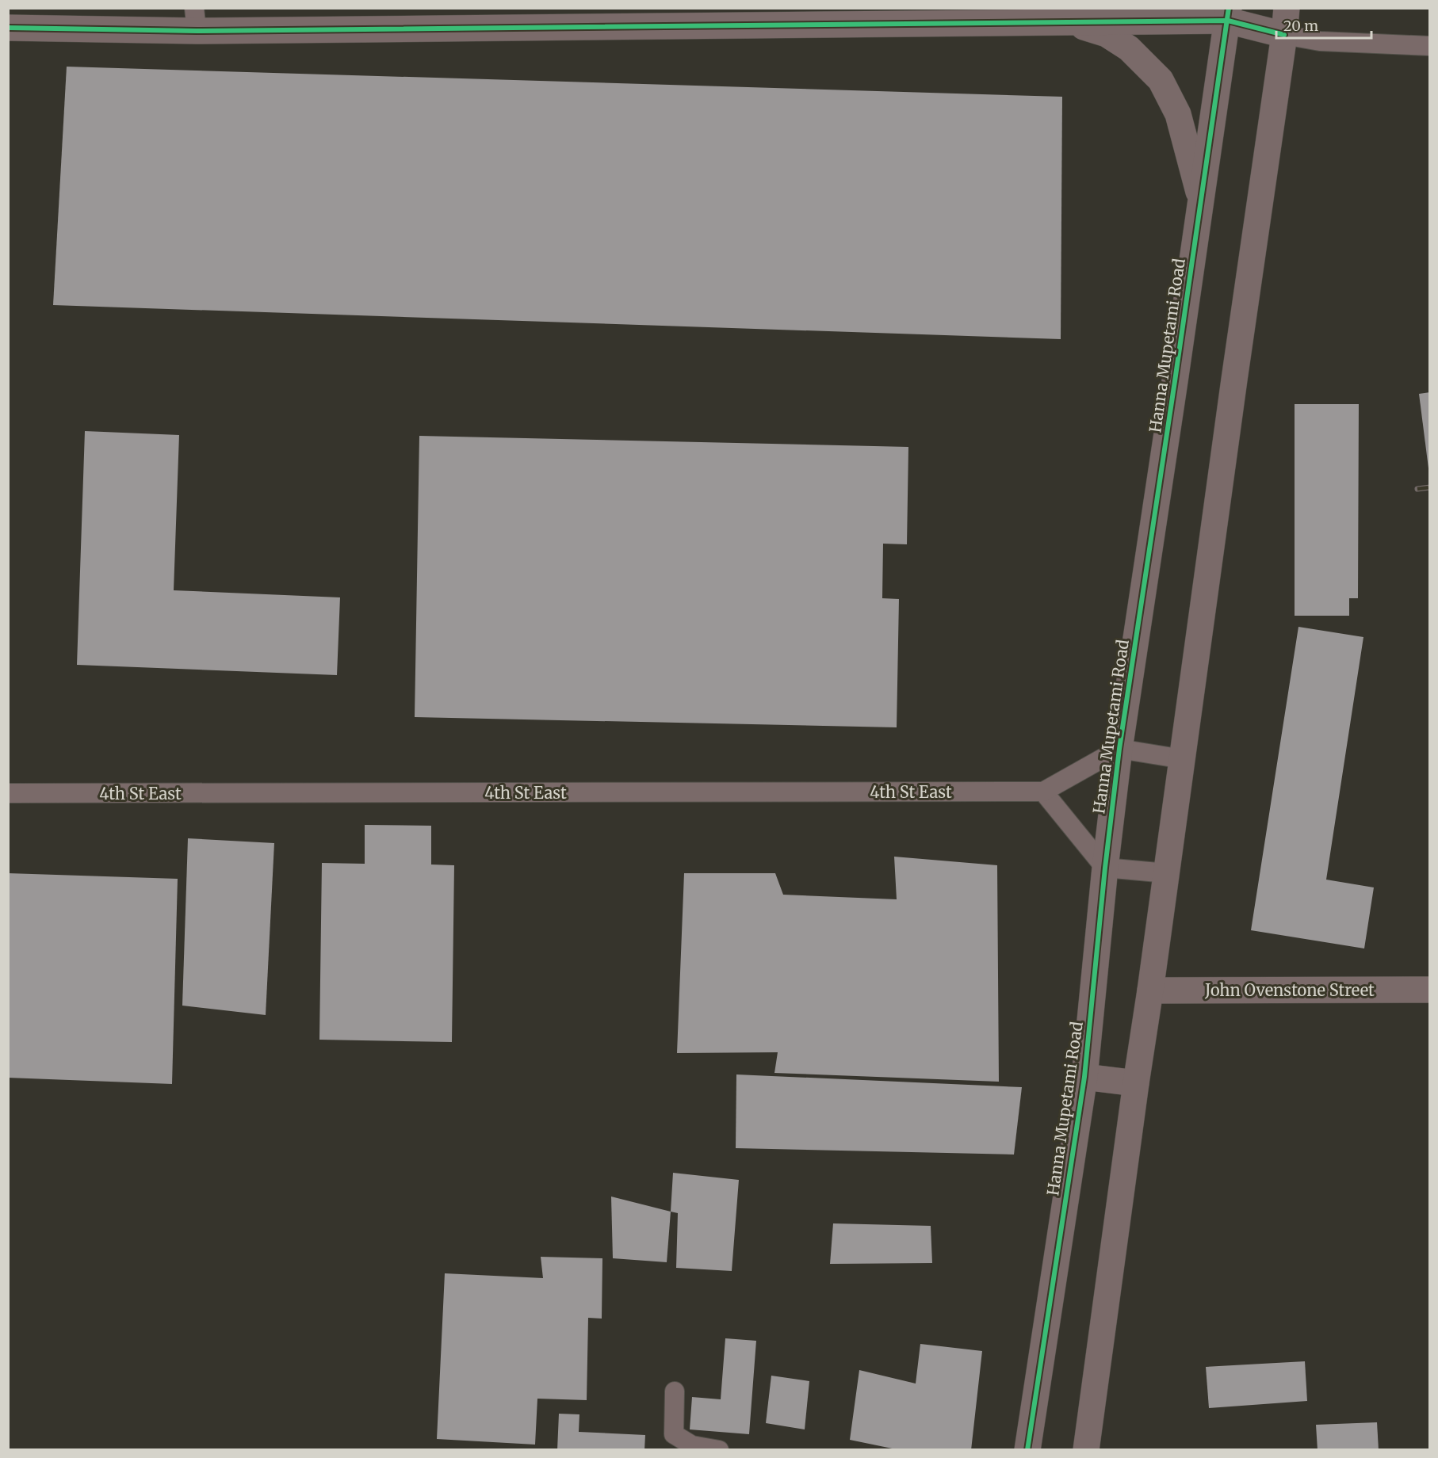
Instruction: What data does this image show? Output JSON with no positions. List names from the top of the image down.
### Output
{
  "streets": {
    "street": ["Hanna Mupetami Road", "John Ovenstone Street"],
    "lane": ["4th St East"]
  },
  "crossings": [
    ["Hanna Mupetami Road", "4th St East"]
  ],
  "scale_bar": "20 m"
}
